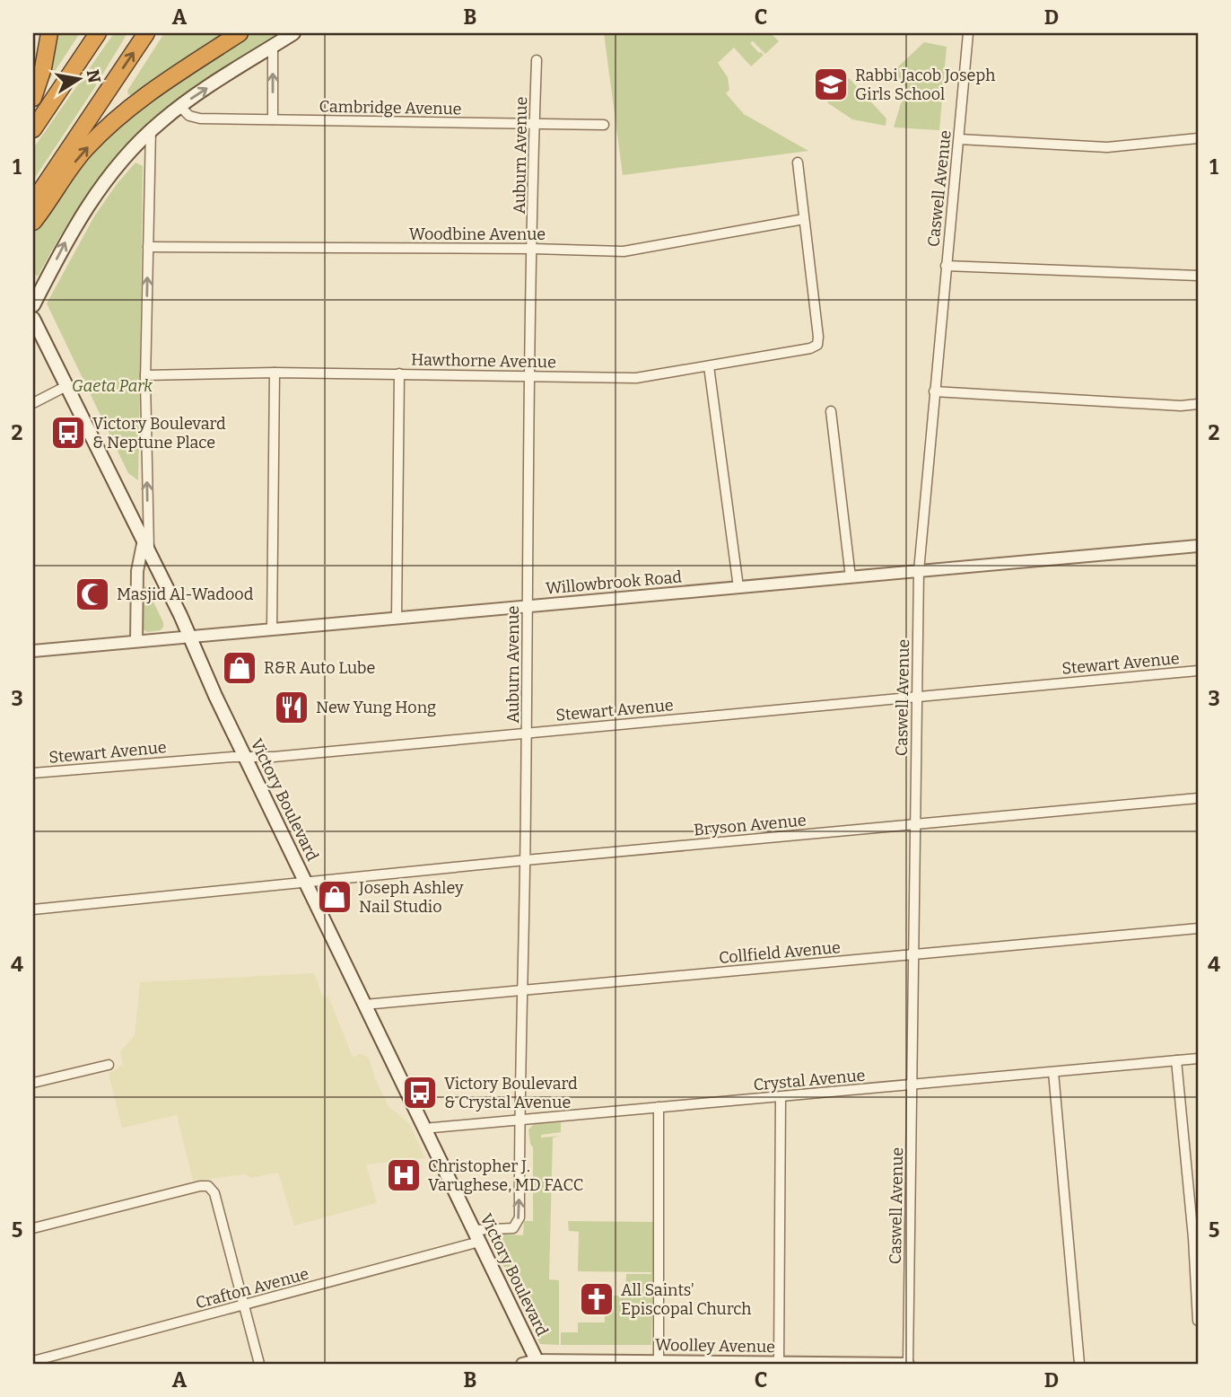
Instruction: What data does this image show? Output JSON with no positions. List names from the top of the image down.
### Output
{
  "streets": {
    "main road": ["Victory Boulevard"],
    "street": [
      "Cambridge Avenue",
      "Auburn Avenue",
      "Caswell Avenue",
      "Woodbine Avenue",
      "Hawthorne Avenue",
      "Willowbrook Road",
      "Stewart Avenue",
      "Bryson Avenue",
      "Collfield Avenue",
      "Crystal Avenue",
      "Crafton Avenue",
      "Woolley Avenue"
    ]
  },
  "crossings": [
    ["Cambridge Avenue", "Auburn Avenue"],
    ["Auburn Avenue", "Woodbine Avenue"],
    ["Auburn Avenue", "Hawthorne Avenue"],
    ["Auburn Avenue", "Willowbrook Road"],
    ["Auburn Avenue", "Stewart Avenue"],
    ["Auburn Avenue", "Victory Boulevard"],
    ["Auburn Avenue", "Bryson Avenue"],
    ["Auburn Avenue", "Collfield Avenue"],
    ["Auburn Avenue", "Crystal Avenue"],
    ["Caswell Avenue", "Willowbrook Road"],
    ["Caswell Avenue", "Stewart Avenue"],
    ["Caswell Avenue", "Bryson Avenue"],
    ["Caswell Avenue", "Collfield Avenue"],
    ["Caswell Avenue", "Crystal Avenue"],
    ["Caswell Avenue", "Woolley Avenue"],
    ["Woodbine Avenue", "Hawthorne Avenue"],
    ["Willowbrook Road", "Victory Boulevard"],
    ["Stewart Avenue", "Victory Boulevard"],
    ["Victory Boulevard", "Bryson Avenue"],
    ["Victory Boulevard", "Collfield Avenue"],
    ["Victory Boulevard", "Crystal Avenue"],
    ["Victory Boulevard", "Crafton Avenue"],
    ["Victory Boulevard", "Woolley Avenue"]
  ],
  "parks": ["Gaeta Park"],
  "places": {
    "school or university": ["Rabbi Jacob Joseph Girls School"],
    "bus stop": ["Victory Boulevard & Neptune Place", "Victory Boulevard & Crystal Avenue"],
    "mosque": ["Masjid Al-Wadood"],
    "shop": ["R&R Auto Lube", "Joseph Ashley Nail Studio"],
    "restaurant": ["New Yung Hong"],
    "hospital": ["Christopher J. Varughese, MD FACC"],
    "church": ["All Saints' Episcopal Church"]
  },
  "north": "right",
  "grid": {
    "columns": [
      "A",
      "B",
      "C",
      "D"
    ],
    "rows": [
      "1",
      "2",
      "3",
      "4",
      "5"
    ]
  }
}
